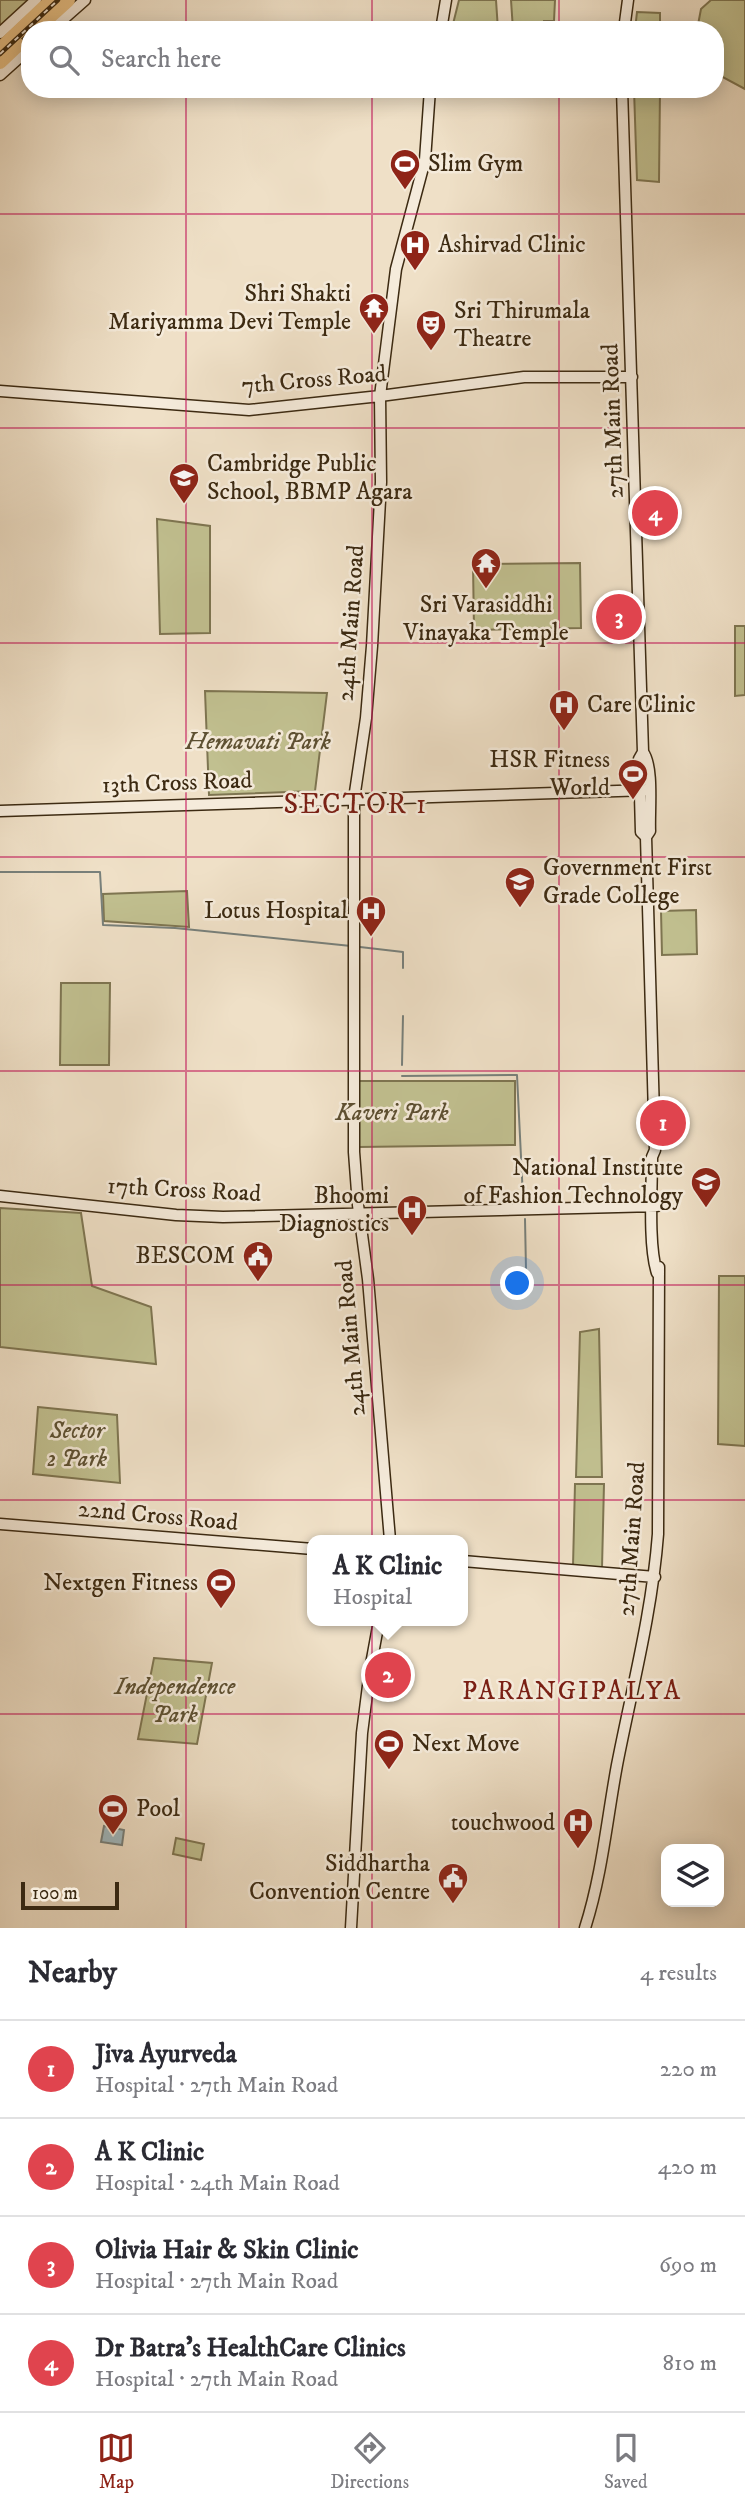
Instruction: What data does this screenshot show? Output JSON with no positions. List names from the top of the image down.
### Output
{
  "streets": {
    "street": [
      "7th Cross Road",
      "27th Main Road",
      "24th Main Road",
      "13th Cross Road",
      "17th Cross Road",
      "22nd Cross Road"
    ]
  },
  "crossings": [
    ["7th Cross Road", "27th Main Road"],
    ["7th Cross Road", "24th Main Road"],
    ["27th Main Road", "13th Cross Road"],
    ["27th Main Road", "17th Cross Road"],
    ["24th Main Road", "13th Cross Road"],
    ["24th Main Road", "17th Cross Road"]
  ],
  "districts": ["SECTOR 1", "PARANGIPALYA"],
  "parks": [
    "Hemavati Park",
    "Kaveri Park",
    "Sector 2 Park",
    "Independence Park"
  ],
  "places": {
    "sports": [
      "Slim Gym",
      "HSR Fitness World",
      "Nextgen Fitness",
      "Next Move",
      "Pool"
    ],
    "hospital": [
      "Ashirvad Clinic",
      "Care Clinic",
      "Lotus Hospital",
      "Bhoomi Diagnostics",
      "touchwood"
    ],
    "temple": ["Shri Shakti Mariyamma Devi Temple", "Sri Varasiddhi Vinayaka Temple"],
    "theatre": ["Sri Thirumala Theatre"],
    "school or university": ["Cambridge Public School, BBMP Agara", "Government First Grade College", "National Institute of Fashion Technology"],
    "public building": ["BESCOM", "Siddhartha Convention Centre"]
  },
  "scale_bar": "100 m",
  "page": {
    "search": "Search here",
    "pins": [
      "4",
      "3",
      "1",
      "2"
    ],
    "popup": ["A K Clinic", "Hospital"],
    "scale": "100 m",
    "heading": ["Nearby", "4 results"],
    "list": [
      {
        "mark": "1",
        "name": "Jiva Ayurveda",
        "note": "Hospital · 27th Main Road",
        "value": "220 m"
      },
      {
        "mark": "2",
        "name": "A K Clinic",
        "note": "Hospital · 24th Main Road",
        "value": "420 m"
      },
      {
        "mark": "3",
        "name": "Olivia Hair & Skin Clinic",
        "note": "Hospital · 27th Main Road",
        "value": "690 m"
      },
      {
        "mark": "4",
        "name": "Dr Batra's HealthCare Clinics",
        "note": "Hospital · 27th Main Road",
        "value": "810 m"
      }
    ],
    "nav": ["Map", "Directions", "Saved"]
  }
}
